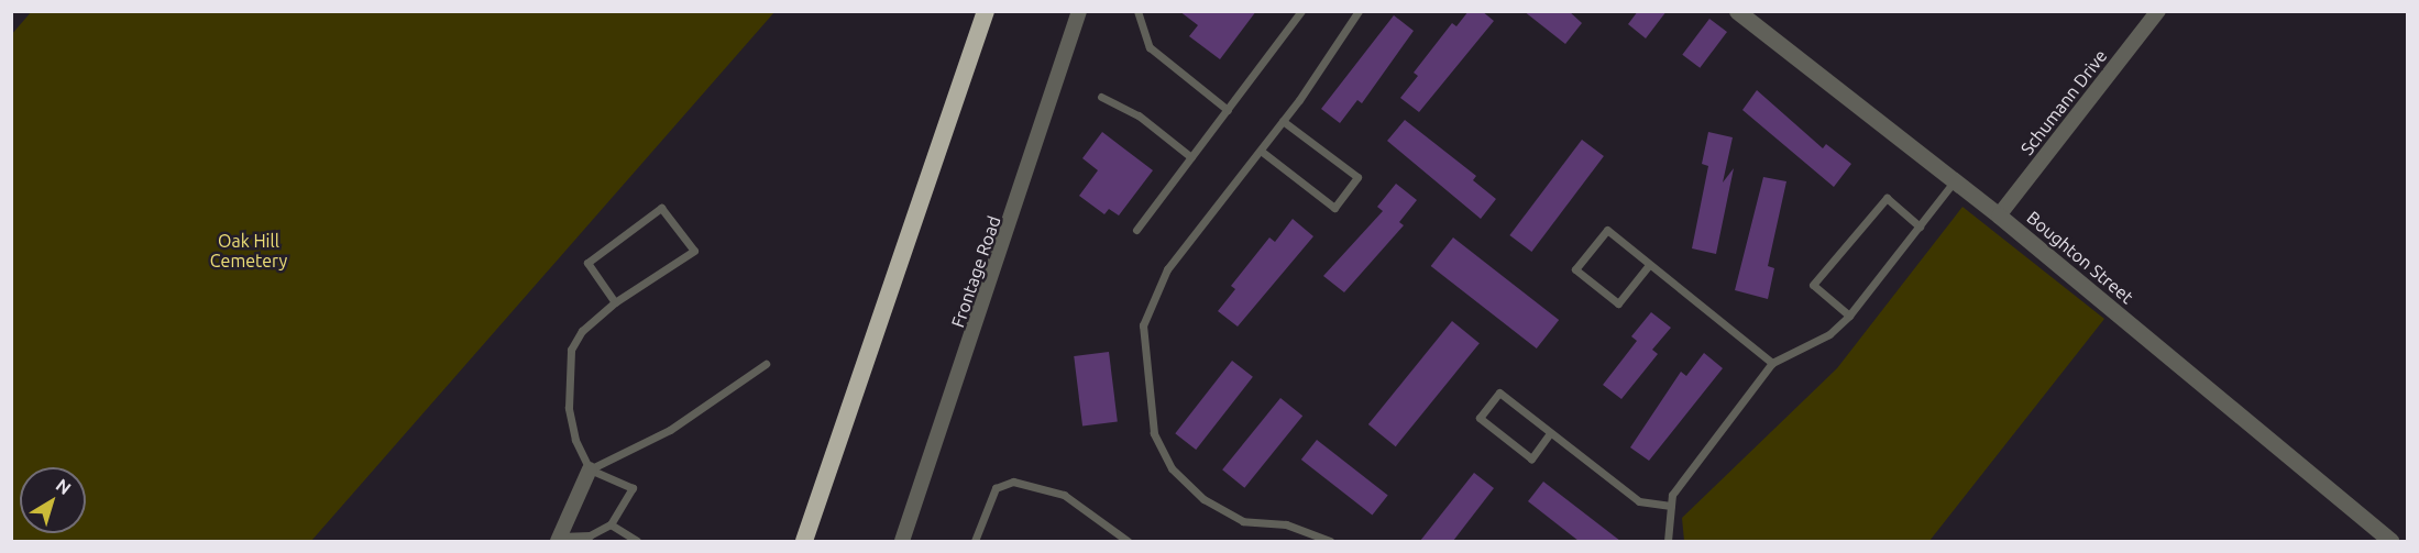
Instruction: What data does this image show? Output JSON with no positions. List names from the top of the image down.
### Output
{
  "streets": {
    "street": ["Schumann Drive", "Boughton Street", "Frontage Road"]
  },
  "crossings": [
    ["Schumann Drive", "Boughton Street"]
  ],
  "parks": ["Oak Hill Cemetery"],
  "north": "top right"
}
